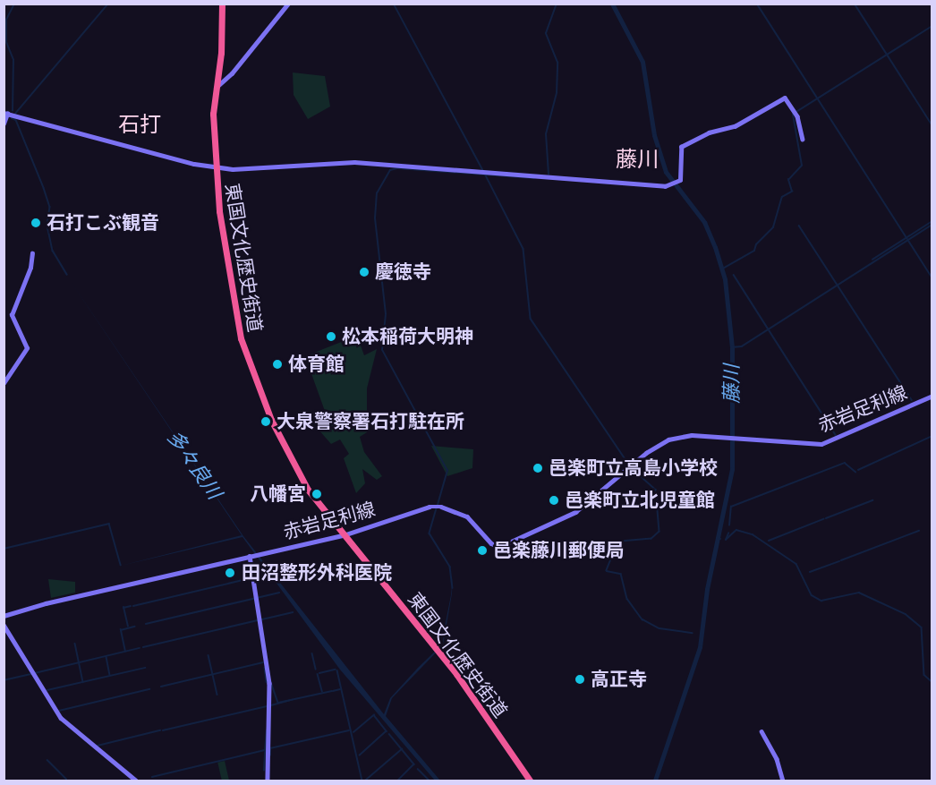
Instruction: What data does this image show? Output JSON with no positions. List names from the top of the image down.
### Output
{
  "streets": {
    "highway": ["東国文化歴史街道"],
    "street": ["赤岩足利線"]
  },
  "crossings": [
    ["東国文化歴史街道", "赤岩足利線"]
  ],
  "districts": ["石打", "藤川"],
  "water": ["藤川", "多々良川"],
  "places": [
    "石打こぶ観音",
    "慶徳寺",
    "松本稲荷大明神",
    "体育館",
    "大泉警察署石打駐在所",
    "邑楽町立高島小学校",
    "八幡宮",
    "邑楽町立北児童館",
    "邑楽藤川郵便局",
    "田沼整形外科医院",
    "高正寺"
  ]
}
